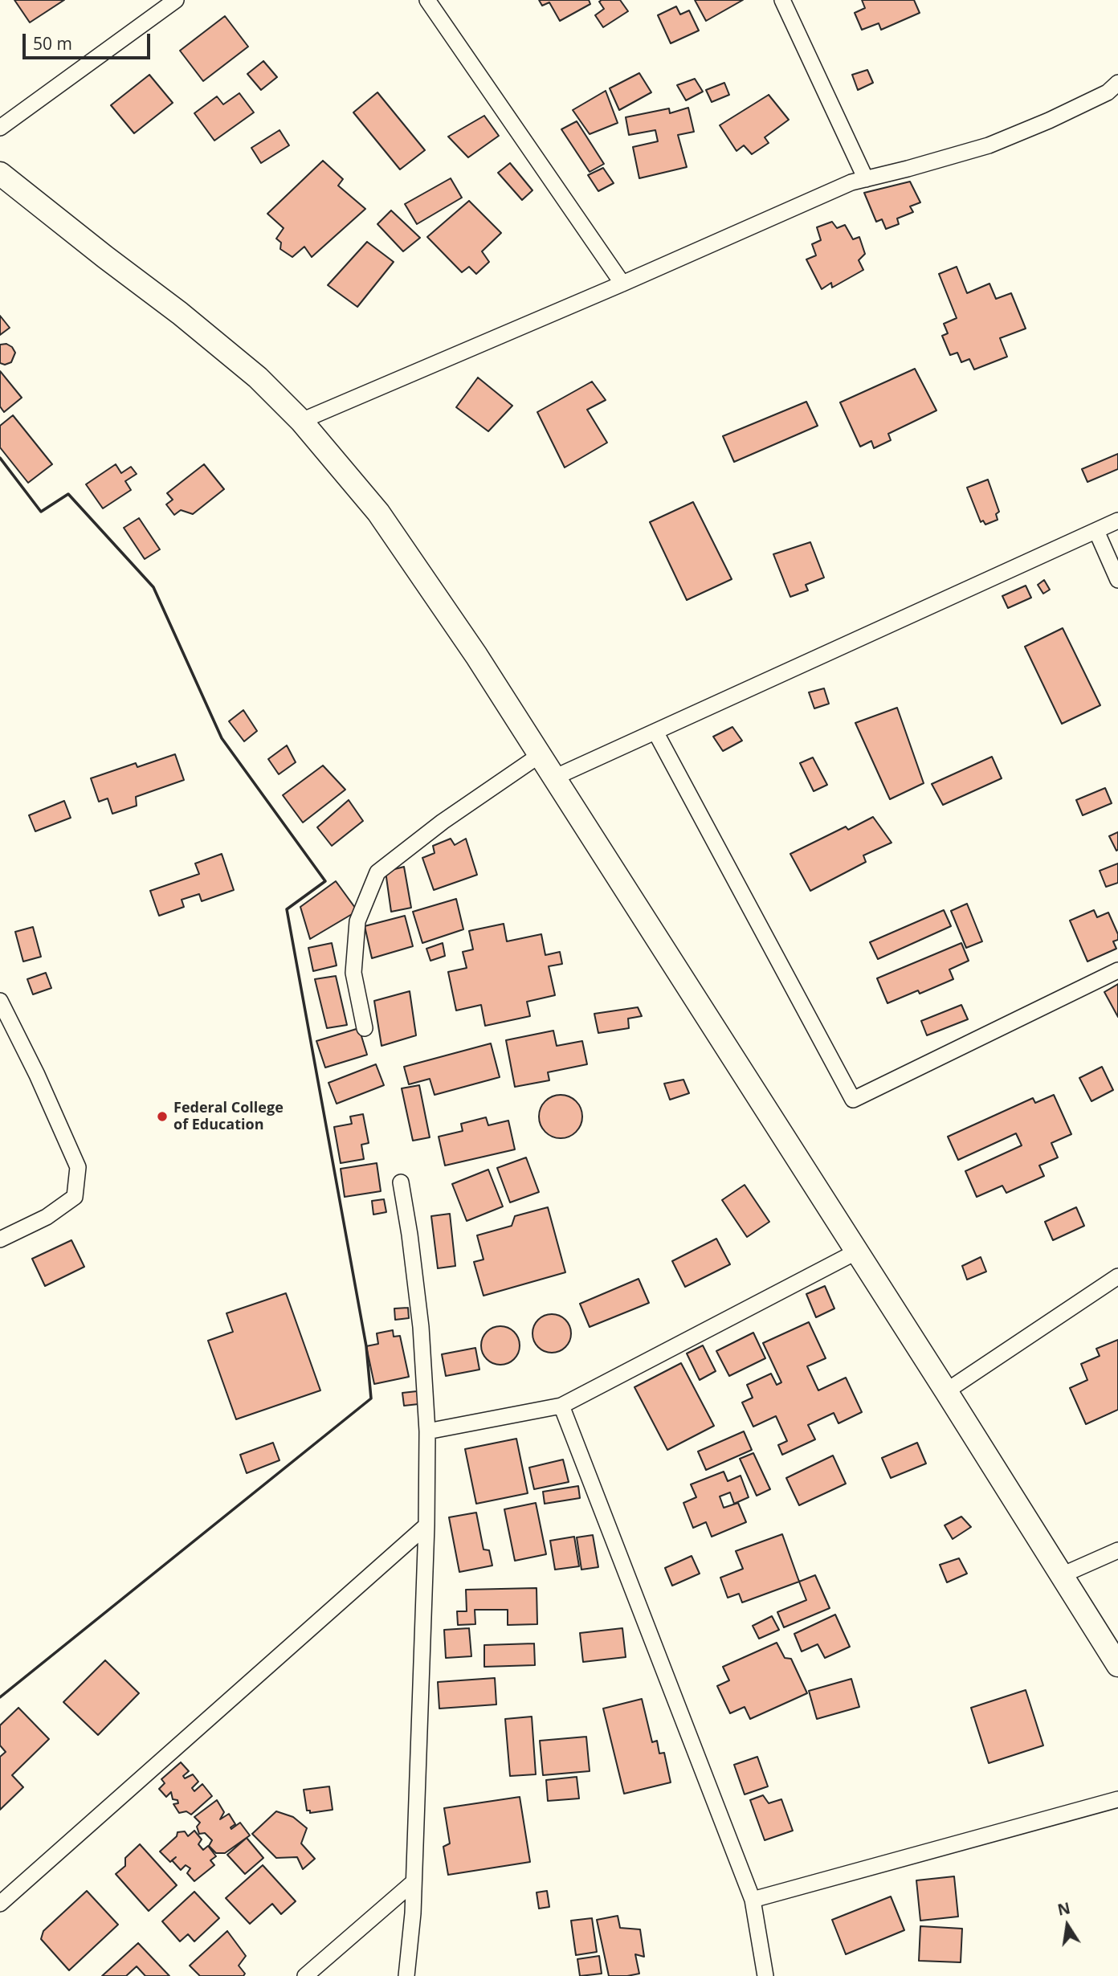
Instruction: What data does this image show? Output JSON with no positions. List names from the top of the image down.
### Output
{
  "places": ["Federal College of Education"],
  "scale_bar": "50 m",
  "north": "top"
}
